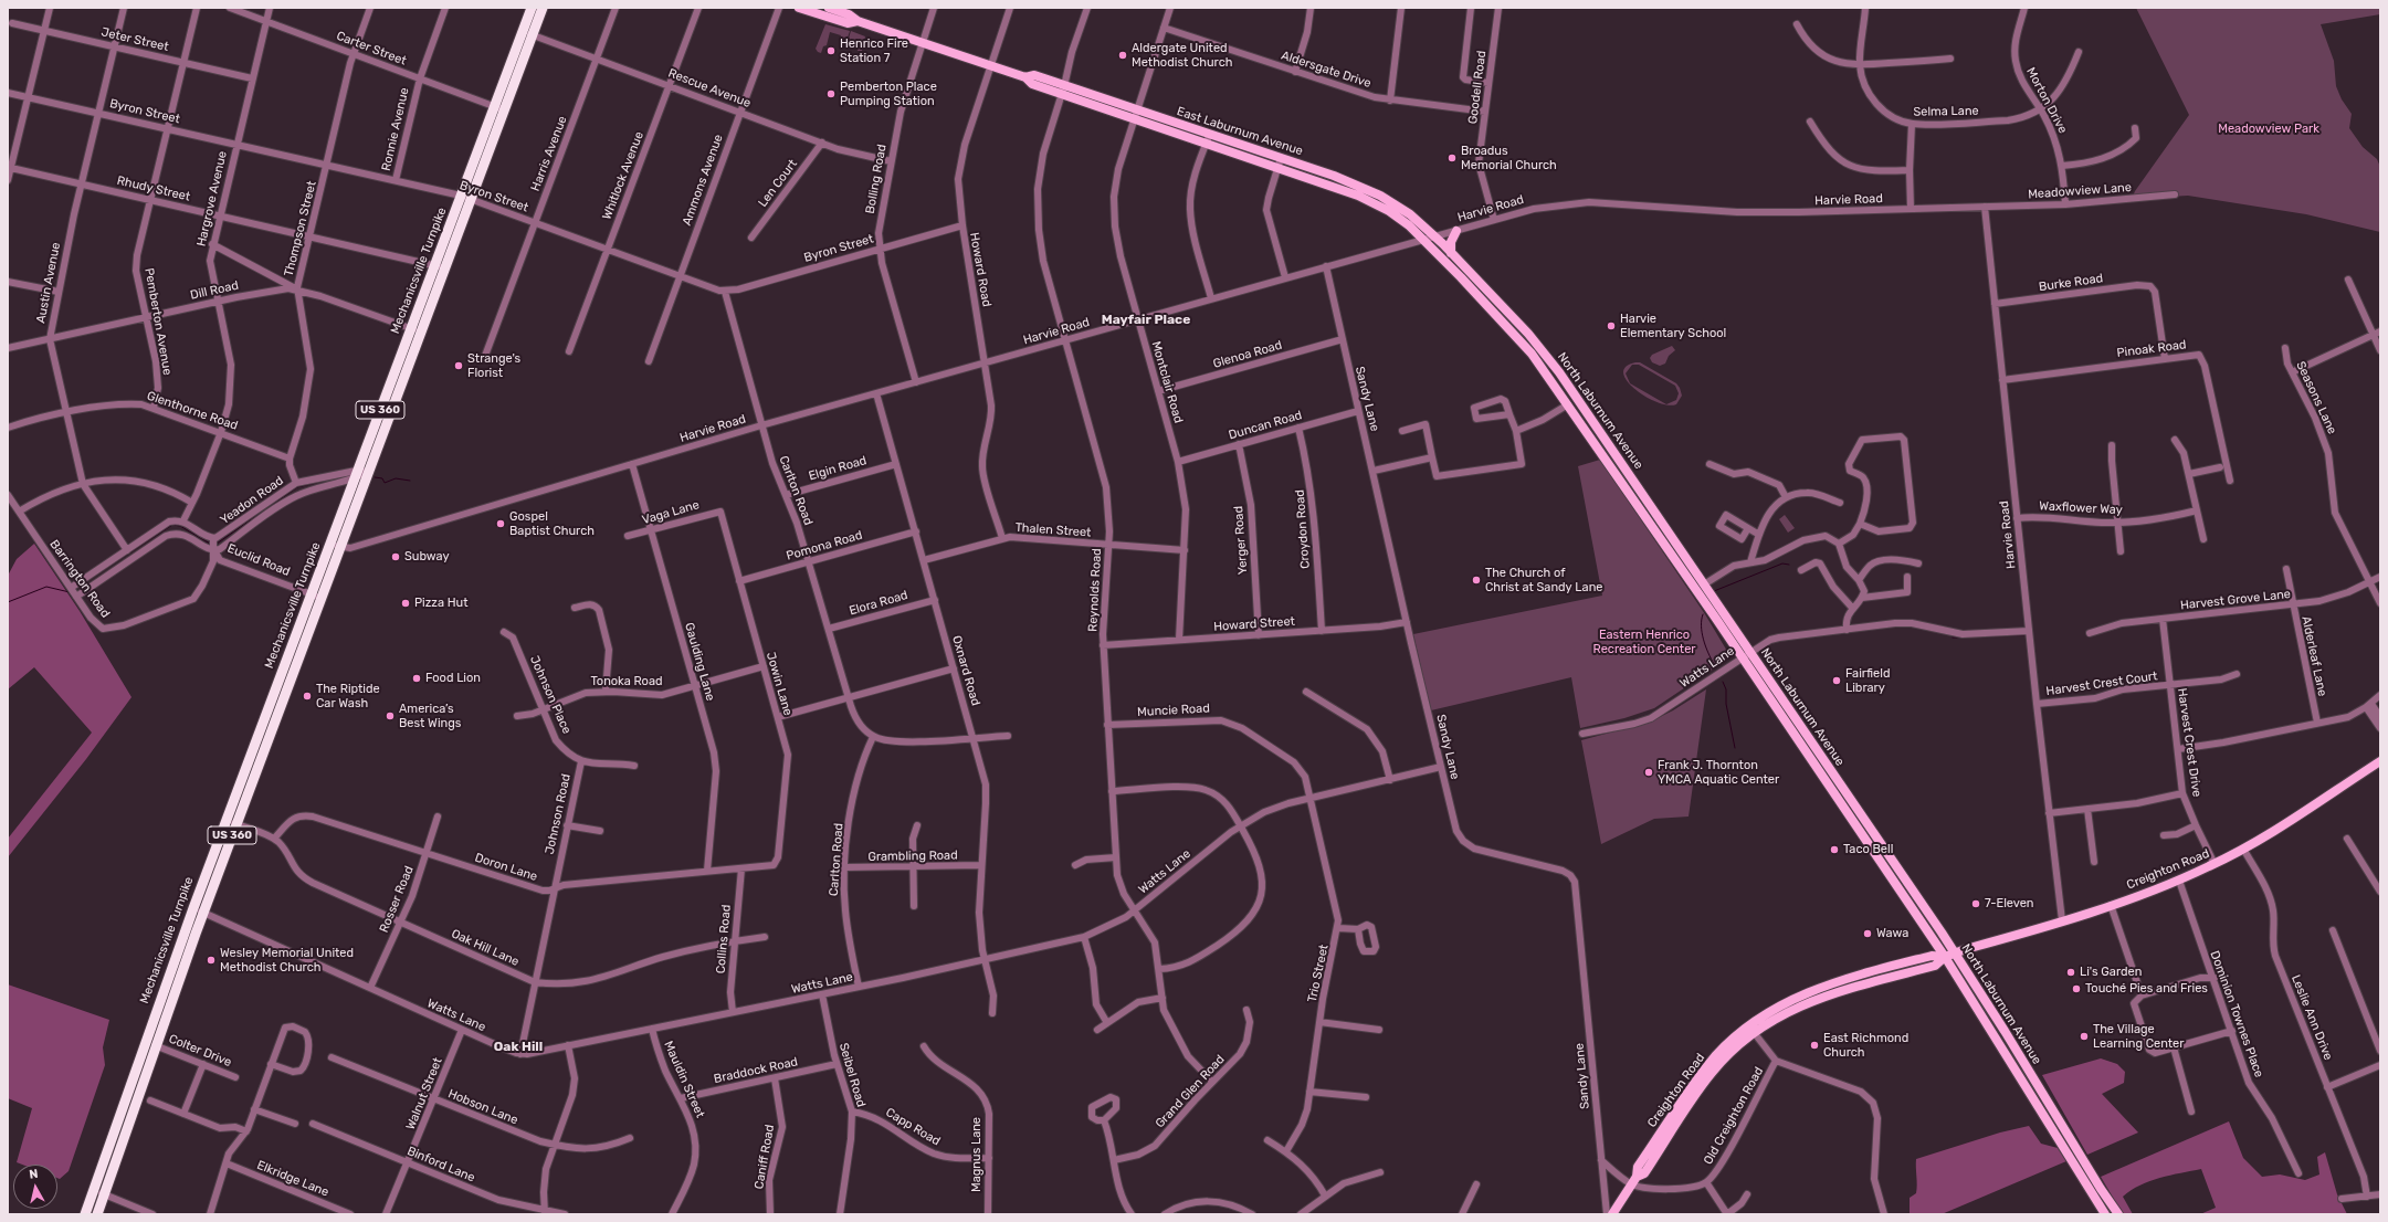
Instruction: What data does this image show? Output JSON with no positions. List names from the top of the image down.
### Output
{
  "streets": {
    "highway": ["Mechanicsville Turnpike", "US 360"],
    "main road": ["East Laburnum Avenue", "North Laburnum Avenue", "Creighton Road"],
    "street": [
      "Jeter Street",
      "Carter Street",
      "Aldersgate Drive",
      "Goodell Road",
      "Rescue Avenue",
      "Morton Drive",
      "Byron Street",
      "Selma Lane",
      "Ronnie Avenue",
      "Harris Avenue",
      "Whitlock Avenue",
      "Bolling Road",
      "Ammons Avenue",
      "Len Court",
      "Rhudy Street",
      "Meadowview Lane",
      "Hargrove Avenue",
      "Harvie Road",
      "Thompson Street",
      "Howard Road",
      "Austin Avenue",
      "Burke Road",
      "Dill Road",
      "Pemberton Avenue",
      "Pinoak Road",
      "Glenoa Road",
      "Montclair Road",
      "Seasons Lane",
      "Sandy Lane",
      "Glenthorne Road",
      "Duncan Road",
      "Elgin Road",
      "Carlton Road",
      "Yeadon Road",
      "Waxflower Way",
      "Vaga Lane",
      "Croydon Road",
      "Thalen Street",
      "Yerger Road",
      "Pomona Road",
      "Euclid Road",
      "Barrington Road",
      "Reynolds Road",
      "Harvest Grove Lane",
      "Elora Road",
      "Howard Street",
      "Alderleaf Lane",
      "Gaulding Lane",
      "Watts Lane",
      "Oxnard Road",
      "Tonoka Road",
      "Jowin Lane",
      "Harvest Crest Court",
      "Johnson Place",
      "Muncie Road",
      "Harvest Crest Drive",
      "Johnson Road",
      "Grambling Road",
      "Doron Lane",
      "Rosser Road",
      "Collins Road",
      "Oak Hill Lane",
      "Trio Street",
      "Dominion Townes Place",
      "Leslie Ann Drive",
      "Colter Drive",
      "Braddock Road",
      "Seibel Road",
      "Mauldin Street",
      "Grand Glen Road",
      "Walnut Street",
      "Hobson Lane",
      "Old Creighton Road",
      "Capp Road",
      "Magnus Lane",
      "Caniff Road",
      "Binford Lane",
      "Elkridge Lane"
    ]
  },
  "crossings": [
    ["Jeter Street", "Hargrove Avenue"],
    ["Jeter Street", "Austin Avenue"],
    ["Jeter Street", "Pemberton Avenue"],
    ["Carter Street", "Ronnie Avenue"],
    ["Carter Street", "Hargrove Avenue"],
    ["Carter Street", "Thompson Street"],
    ["Carter Street", "Mechanicsville Turnpike"],
    ["Aldersgate Drive", "Goodell Road"],
    ["Aldersgate Drive", "Montclair Road"],
    ["Goodell Road", "Harvie Road"],
    ["Rescue Avenue", "Harris Avenue"],
    ["Rescue Avenue", "Whitlock Avenue"],
    ["Rescue Avenue", "Bolling Road"],
    ["Rescue Avenue", "Ammons Avenue"],
    ["Rescue Avenue", "Len Court"],
    ["Rescue Avenue", "Mechanicsville Turnpike"],
    ["Morton Drive", "Selma Lane"],
    ["Morton Drive", "Meadowview Lane"],
    ["Byron Street", "Ronnie Avenue"],
    ["Byron Street", "Harris Avenue"],
    ["Byron Street", "Whitlock Avenue"],
    ["Byron Street", "Bolling Road"],
    ["Byron Street", "Ammons Avenue"],
    ["Byron Street", "Hargrove Avenue"],
    ["Byron Street", "Thompson Street"],
    ["Byron Street", "Howard Road"],
    ["Byron Street", "Mechanicsville Turnpike"],
    ["Byron Street", "Austin Avenue"],
    ["Byron Street", "Pemberton Avenue"],
    ["Byron Street", "Carlton Road"],
    ["East Laburnum Avenue", "Bolling Road"],
    ["East Laburnum Avenue", "Harvie Road"],
    ["East Laburnum Avenue", "Howard Road"],
    ["East Laburnum Avenue", "Montclair Road"],
    ["East Laburnum Avenue", "North Laburnum Avenue"],
    ["East Laburnum Avenue", "Reynolds Road"],
    ["Bolling Road", "Harvie Road"],
    ["Rhudy Street", "Hargrove Avenue"],
    ["Rhudy Street", "Thompson Street"],
    ["Rhudy Street", "Mechanicsville Turnpike"],
    ["Rhudy Street", "Austin Avenue"],
    ["Rhudy Street", "Pemberton Avenue"],
    ["Meadowview Lane", "Harvie Road"],
    ["Hargrove Avenue", "Dill Road"],
    ["Hargrove Avenue", "Glenthorne Road"],
    ["Hargrove Avenue", "Yeadon Road"],
    ["Harvie Road", "Howard Road"],
    ["Harvie Road", "Mechanicsville Turnpike"],
    ["Harvie Road", "Burke Road"],
    ["Harvie Road", "Pinoak Road"],
    ["Harvie Road", "Montclair Road"],
    ["Harvie Road", "Sandy Lane"],
    ["Harvie Road", "North Laburnum Avenue"],
    ["Harvie Road", "Carlton Road"],
    ["Harvie Road", "Waxflower Way"],
    ["Harvie Road", "Reynolds Road"],
    ["Harvie Road", "Gaulding Lane"],
    ["Harvie Road", "Watts Lane"],
    ["Harvie Road", "Oxnard Road"],
    ["Harvie Road", "Harvest Crest Court"],
    ["Harvie Road", "Creighton Road"],
    ["Thompson Street", "Dill Road"],
    ["Thompson Street", "Glenthorne Road"],
    ["Howard Road", "Thalen Street"],
    ["Mechanicsville Turnpike", "Dill Road"],
    ["Mechanicsville Turnpike", "Yeadon Road"],
    ["Mechanicsville Turnpike", "Euclid Road"],
    ["Mechanicsville Turnpike", "Watts Lane"],
    ["Mechanicsville Turnpike", "Colter Drive"],
    ["Austin Avenue", "Dill Road"],
    ["Austin Avenue", "Glenthorne Road"],
    ["Burke Road", "Pinoak Road"],
    ["Dill Road", "Pemberton Avenue"],
    ["Pemberton Avenue", "Glenthorne Road"],
    ["Glenoa Road", "Montclair Road"],
    ["Glenoa Road", "Sandy Lane"],
    ["Montclair Road", "Duncan Road"],
    ["Montclair Road", "Thalen Street"],
    ["Montclair Road", "Howard Street"],
    ["Seasons Lane", "Harvest Grove Lane"],
    ["Sandy Lane", "Duncan Road"],
    ["Sandy Lane", "Howard Street"],
    ["Sandy Lane", "Watts Lane"],
    ["North Laburnum Avenue", "Watts Lane"],
    ["North Laburnum Avenue", "Creighton Road"],
    ["Duncan Road", "Croydon Road"],
    ["Duncan Road", "Yerger Road"],
    ["Elgin Road", "Carlton Road"],
    ["Elgin Road", "Oxnard Road"],
    ["Carlton Road", "Pomona Road"],
    ["Carlton Road", "Elora Road"],
    ["Carlton Road", "Watts Lane"],
    ["Carlton Road", "Grambling Road"],
    ["Yeadon Road", "Euclid Road"],
    ["Yeadon Road", "Barrington Road"],
    ["Vaga Lane", "Gaulding Lane"],
    ["Vaga Lane", "Jowin Lane"],
    ["Croydon Road", "Howard Street"],
    ["Thalen Street", "Reynolds Road"],
    ["Thalen Street", "Oxnard Road"],
    ["Yerger Road", "Howard Street"],
    ["Pomona Road", "Oxnard Road"],
    ["Pomona Road", "Jowin Lane"],
    ["Euclid Road", "Barrington Road"],
    ["Reynolds Road", "Howard Street"],
    ["Reynolds Road", "Watts Lane"],
    ["Reynolds Road", "Muncie Road"],
    ["Reynolds Road", "Grand Glen Road"],
    ["Harvest Grove Lane", "Alderleaf Lane"],
    ["Harvest Grove Lane", "Harvest Crest Drive"],
    ["Elora Road", "Oxnard Road"],
    ["Gaulding Lane", "Tonoka Road"],
    ["Gaulding Lane", "Doron Lane"],
    ["Watts Lane", "Oxnard Road"],
    ["Watts Lane", "Muncie Road"],
    ["Watts Lane", "Johnson Road"],
    ["Watts Lane", "Rosser Road"],
    ["Watts Lane", "Collins Road"],
    ["Watts Lane", "Trio Street"],
    ["Watts Lane", "Seibel Road"],
    ["Watts Lane", "Mauldin Street"],
    ["Watts Lane", "Walnut Street"],
    ["Oxnard Road", "Grambling Road"],
    ["Tonoka Road", "Jowin Lane"],
    ["Tonoka Road", "Johnson Place"],
    ["Jowin Lane", "Doron Lane"],
    ["Harvest Crest Court", "Harvest Crest Drive"],
    ["Johnson Place", "Johnson Road"],
    ["Muncie Road", "Trio Street"],
    ["Harvest Crest Drive", "Creighton Road"],
    ["Johnson Road", "Doron Lane"],
    ["Johnson Road", "Oak Hill Lane"],
    ["Doron Lane", "Rosser Road"],
    ["Doron Lane", "Collins Road"],
    ["Doron Lane", "Oak Hill Lane"],
    ["Creighton Road", "Dominion Townes Place"],
    ["Creighton Road", "Leslie Ann Drive"],
    ["Creighton Road", "Old Creighton Road"],
    ["Rosser Road", "Oak Hill Lane"],
    ["Collins Road", "Oak Hill Lane"],
    ["Braddock Road", "Seibel Road"],
    ["Braddock Road", "Mauldin Street"],
    ["Braddock Road", "Caniff Road"],
    ["Seibel Road", "Capp Road"],
    ["Walnut Street", "Hobson Lane"],
    ["Walnut Street", "Binford Lane"],
    ["Capp Road", "Magnus Lane"]
  ],
  "districts": ["Mayfair Place", "Oak Hill"],
  "parks": ["Meadowview Park", "Eastern Henrico Recreation Center"],
  "places": [
    "Henrico Fire Station 7",
    "Aldergate United Methodist Church",
    "Pemberton Place Pumping Station",
    "Broadus Memorial Church",
    "Harvie Elementary School",
    "Strange's Florist",
    "Gospel Baptist Church",
    "Subway",
    "The Church of Christ at Sandy Lane",
    "Pizza Hut",
    "Food Lion",
    "Fairfield Library",
    "The Riptide Car Wash",
    "America’s Best Wings",
    "Frank J. Thornton YMCA Aquatic Center",
    "Taco Bell",
    "7-Eleven",
    "Wawa",
    "Wesley Memorial United Methodist Church",
    "Li's Garden",
    "Touché Pies and Fries",
    "The Village Learning Center",
    "East Richmond Church"
  ],
  "north": "top"
}
